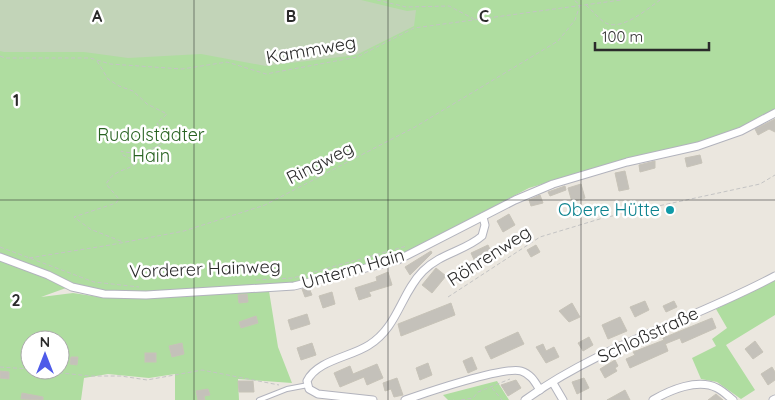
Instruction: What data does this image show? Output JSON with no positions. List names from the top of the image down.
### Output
{
  "streets": {
    "street": ["Unterm Hain", "Schloßstraße"],
    "path": [
      "Kammweg",
      "Ringweg",
      "Röhrenweg",
      "Vorderer Hainweg"
    ]
  },
  "crossings": [
    ["Kammweg", "Ringweg"],
    ["Ringweg", "Vorderer Hainweg"]
  ],
  "parks": ["Rudolstädter Hain"],
  "places": ["Obere Hütte"],
  "scale_bar": "100 m",
  "north": "top",
  "grid": {
    "columns": ["A", "B", "C"],
    "rows": ["1", "2"]
  }
}
